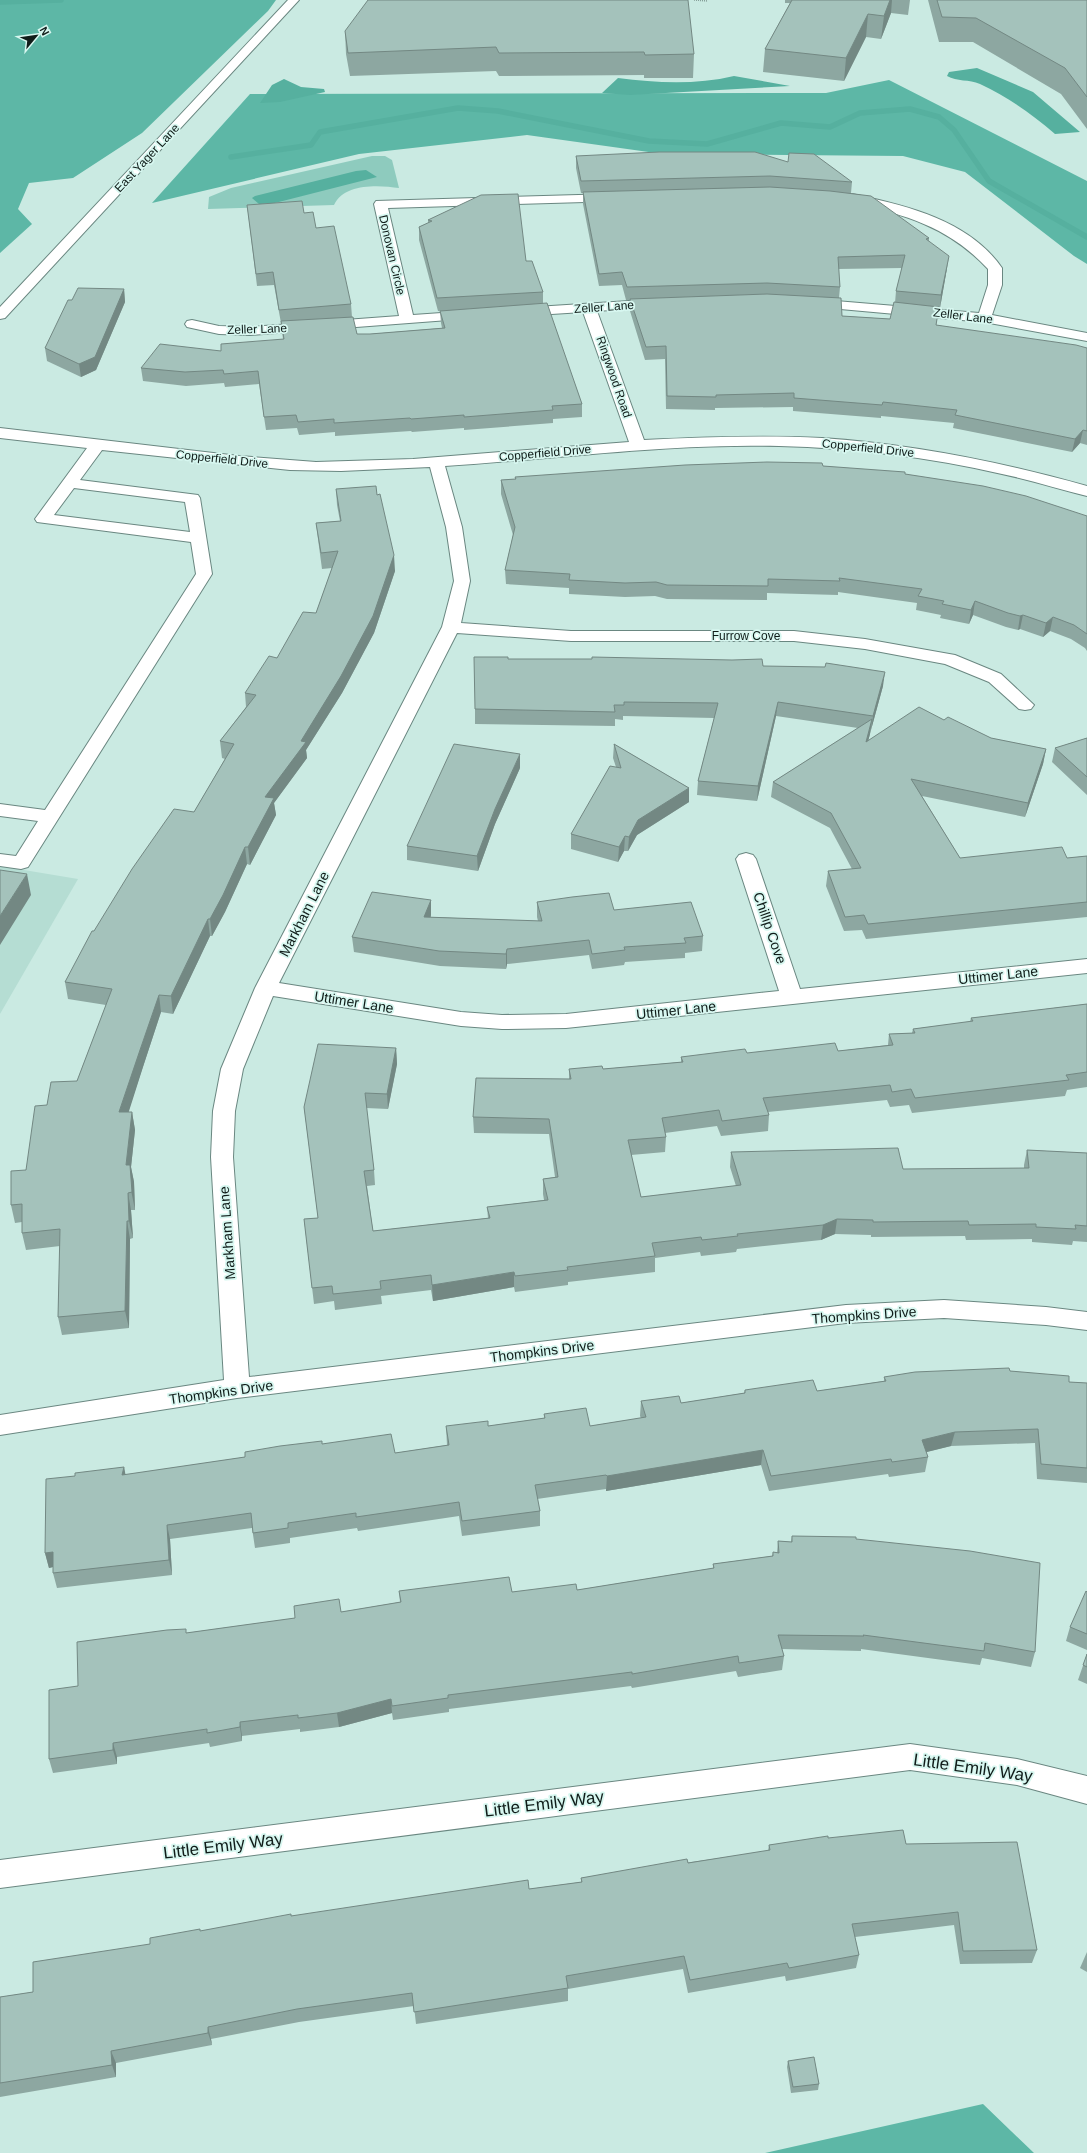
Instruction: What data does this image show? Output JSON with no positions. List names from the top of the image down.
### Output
{
  "streets": {
    "street": [
      "East Yager Lane",
      "Donovan Circle",
      "Zeller Lane",
      "Ringwood Road",
      "Copperfield Drive",
      "Furrow Cove",
      "Markham Lane",
      "Chillip Cove",
      "Uttimer Lane",
      "Thompkins Drive",
      "Little Emily Way"
    ]
  },
  "crossings": [
    ["Donovan Circle", "Zeller Lane"],
    ["Zeller Lane", "Ringwood Road"],
    ["Ringwood Road", "Copperfield Drive"],
    ["Copperfield Drive", "Markham Lane"],
    ["Furrow Cove", "Markham Lane"],
    ["Markham Lane", "Uttimer Lane"],
    ["Markham Lane", "Thompkins Drive"],
    ["Chillip Cove", "Uttimer Lane"]
  ],
  "north": "top right"
}
